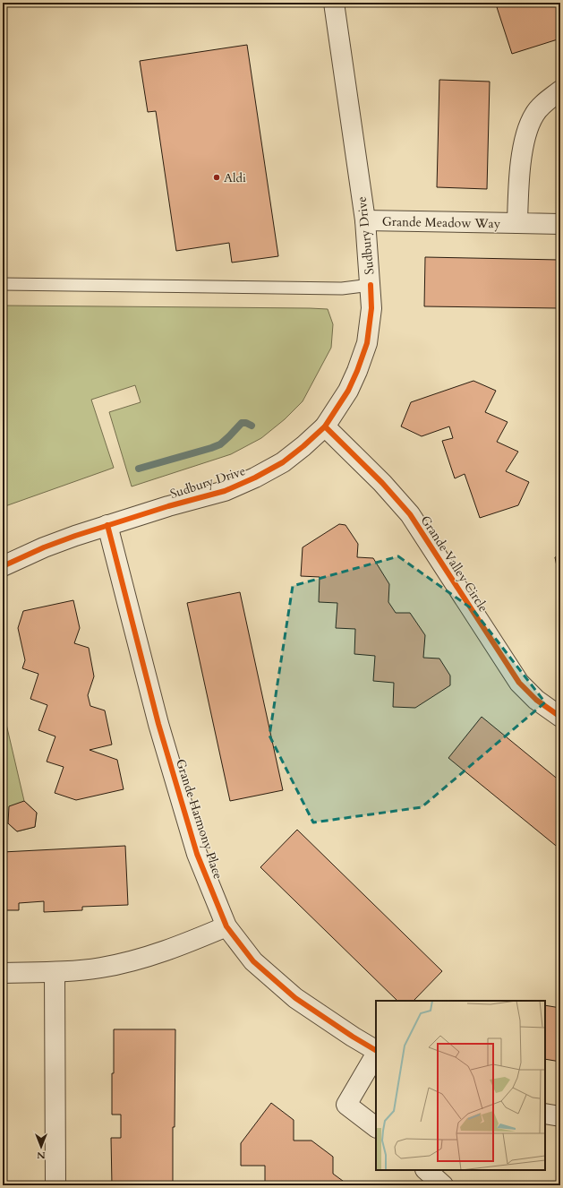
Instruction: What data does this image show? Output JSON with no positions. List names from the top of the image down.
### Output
{
  "streets": {
    "street": [
      "Grande Meadow Way",
      "Sudbury Drive",
      "Grande Valley Circle",
      "Grande Harmony Place"
    ]
  },
  "crossings": [
    ["Grande Meadow Way", "Sudbury Drive"],
    ["Sudbury Drive", "Grande Valley Circle"],
    ["Sudbury Drive", "Grande Harmony Place"]
  ],
  "places": ["Aldi"],
  "north": "bottom"
}
